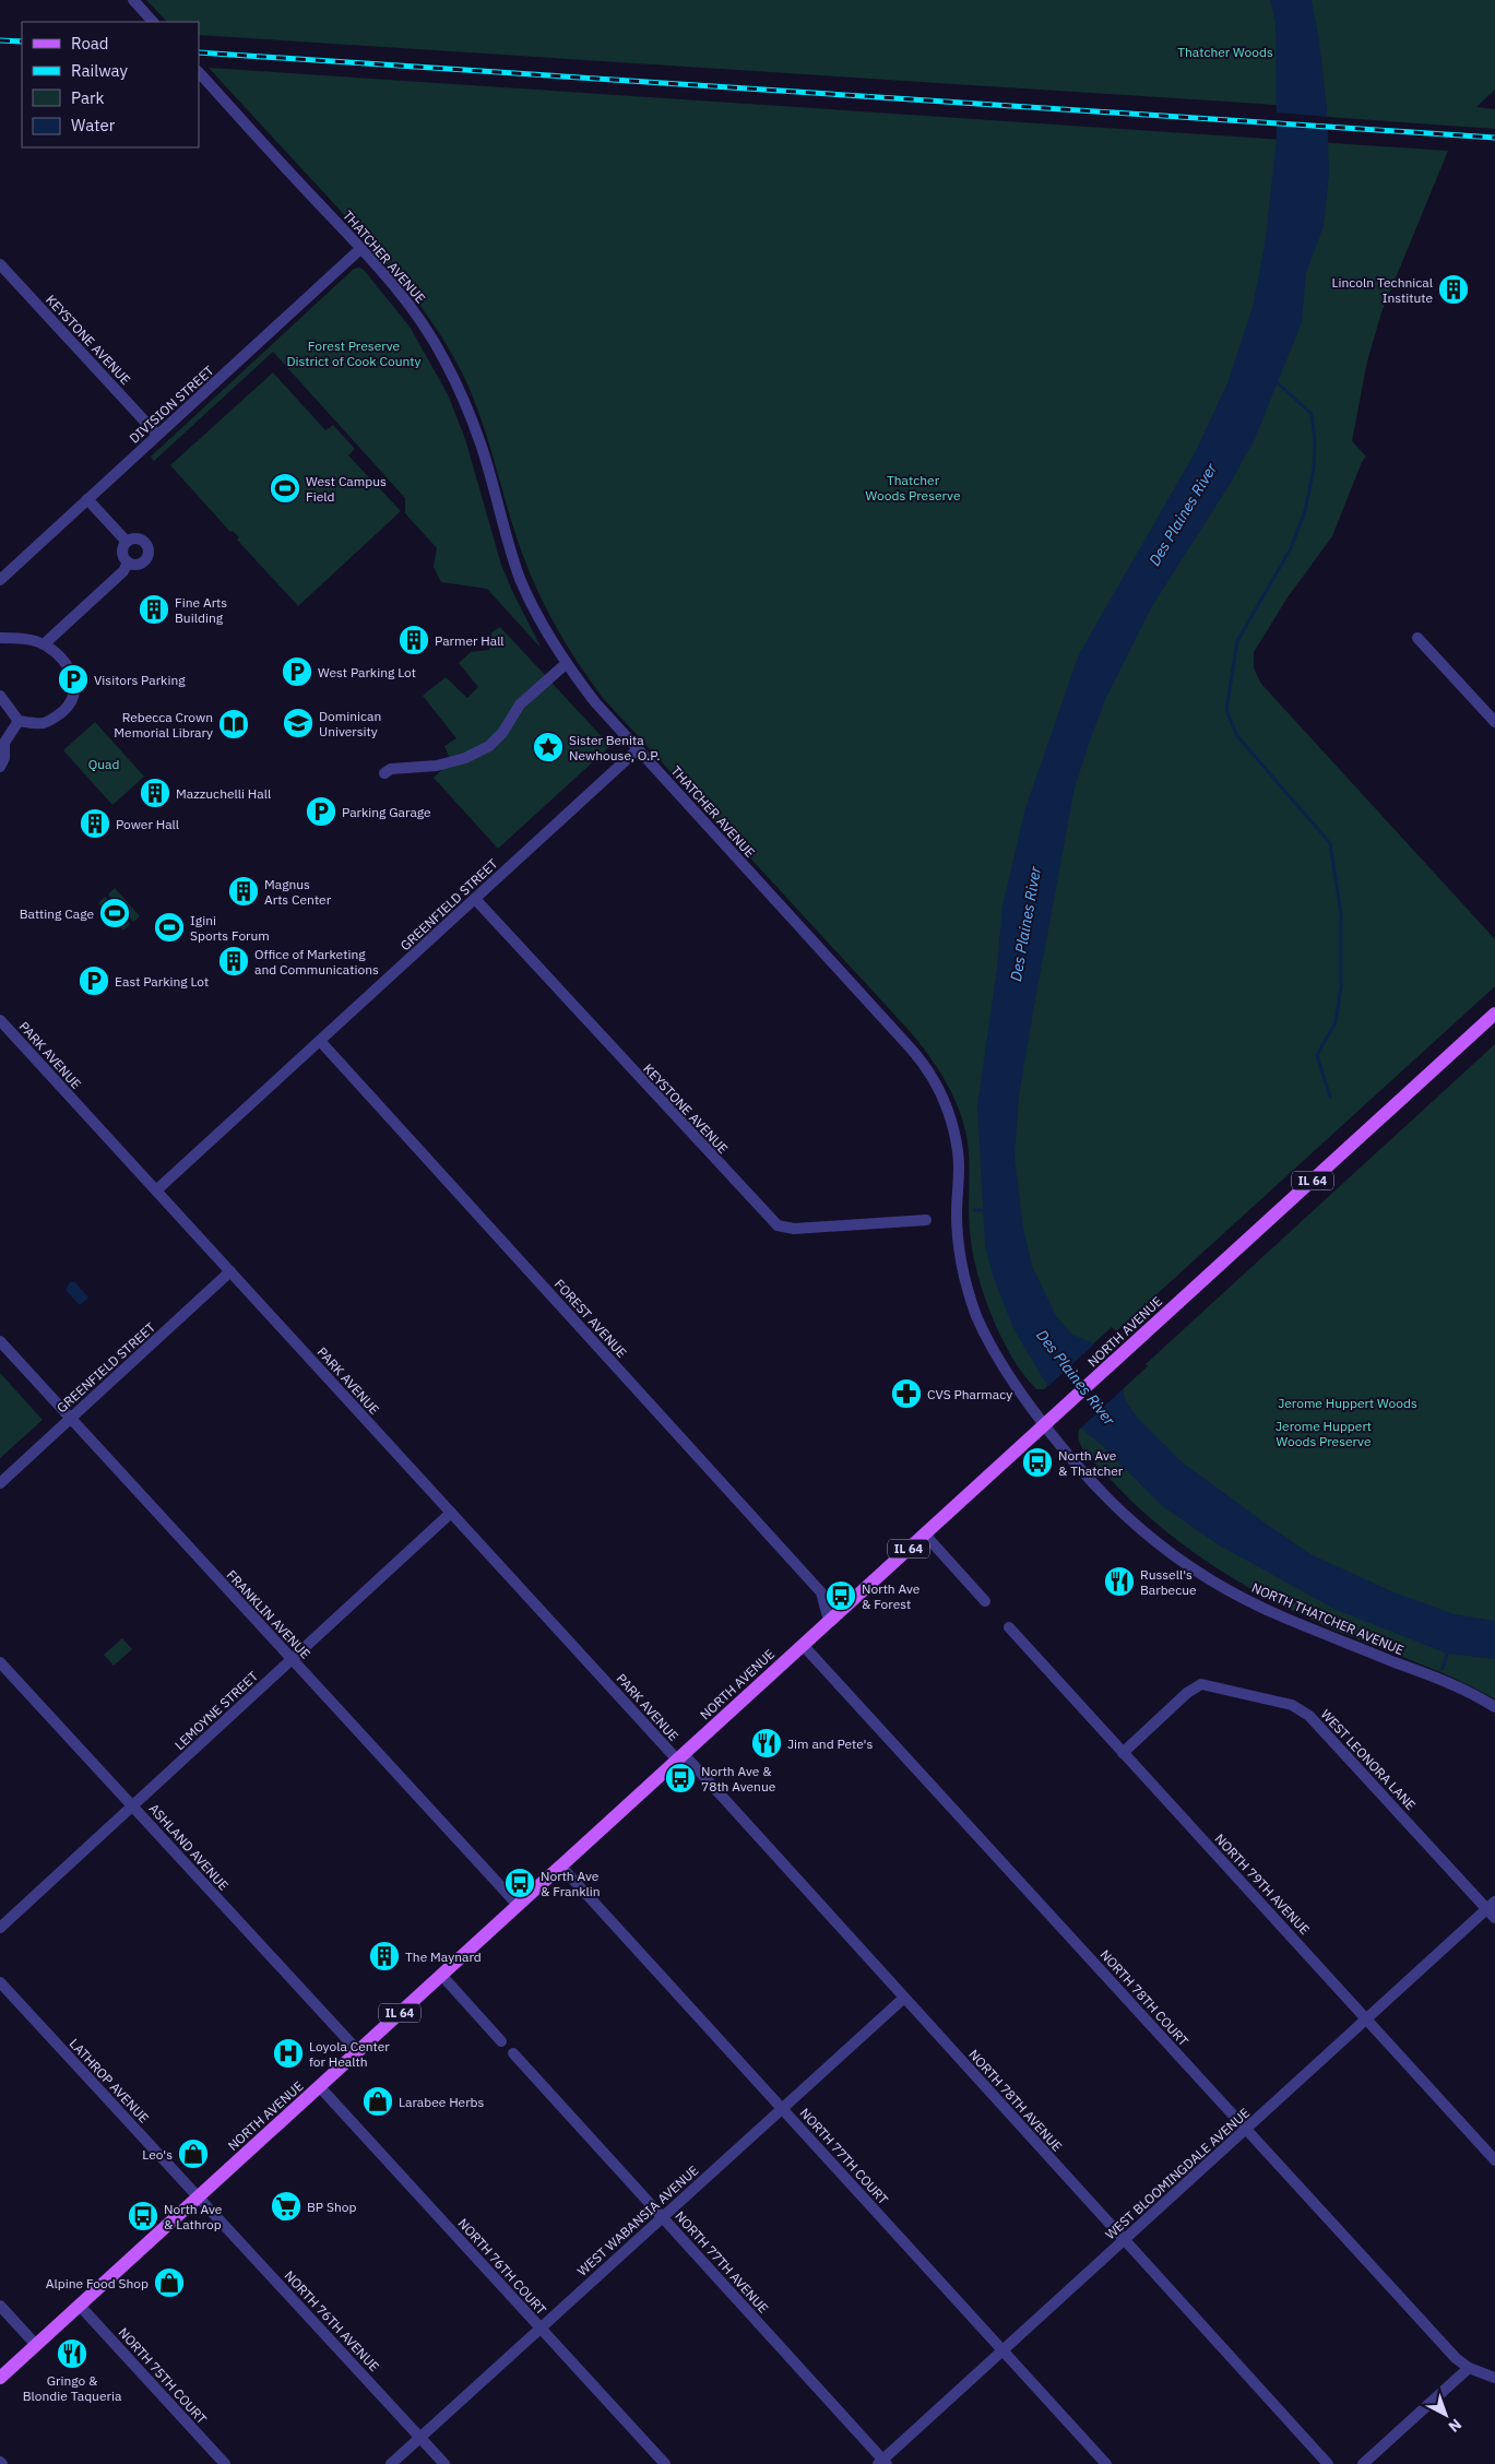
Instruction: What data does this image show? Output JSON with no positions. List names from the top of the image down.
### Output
{
  "streets": {
    "main road": ["IL 64", "NORTH AVENUE"],
    "street": [
      "THATCHER AVENUE",
      "KEYSTONE AVENUE",
      "DIVISION STREET",
      "GREENFIELD STREET",
      "PARK AVENUE",
      "FOREST AVENUE",
      "FRANKLIN AVENUE",
      "NORTH THATCHER AVENUE",
      "LEMOYNE STREET",
      "WEST LEONORA LANE",
      "ASHLAND AVENUE",
      "NORTH 79TH AVENUE",
      "NORTH 78TH COURT",
      "LATHROP AVENUE",
      "NORTH 78TH AVENUE",
      "NORTH 77TH COURT",
      "WEST BLOOMINGDALE AVENUE",
      "WEST WABANSIA AVENUE",
      "NORTH 77TH AVENUE",
      "NORTH 76TH COURT",
      "NORTH 76TH AVENUE",
      "NORTH 75TH COURT"
    ]
  },
  "crossings": [
    ["THATCHER AVENUE", "DIVISION STREET"],
    ["THATCHER AVENUE", "GREENFIELD STREET"],
    ["THATCHER AVENUE", "NORTH AVENUE"],
    ["THATCHER AVENUE", "NORTH THATCHER AVENUE"],
    ["KEYSTONE AVENUE", "DIVISION STREET"],
    ["KEYSTONE AVENUE", "GREENFIELD STREET"],
    ["GREENFIELD STREET", "PARK AVENUE"],
    ["GREENFIELD STREET", "FOREST AVENUE"],
    ["GREENFIELD STREET", "FRANKLIN AVENUE"],
    ["PARK AVENUE", "NORTH AVENUE"],
    ["PARK AVENUE", "LEMOYNE STREET"],
    ["PARK AVENUE", "NORTH 78TH AVENUE"],
    ["FOREST AVENUE", "NORTH AVENUE"],
    ["NORTH AVENUE", "FRANKLIN AVENUE"],
    ["NORTH AVENUE", "NORTH THATCHER AVENUE"],
    ["NORTH AVENUE", "ASHLAND AVENUE"],
    ["NORTH AVENUE", "NORTH 78TH COURT"],
    ["NORTH AVENUE", "LATHROP AVENUE"],
    ["NORTH AVENUE", "NORTH 78TH AVENUE"],
    ["NORTH AVENUE", "NORTH 77TH COURT"],
    ["NORTH AVENUE", "NORTH 76TH COURT"],
    ["NORTH AVENUE", "NORTH 76TH AVENUE"],
    ["NORTH AVENUE", "NORTH 75TH COURT"],
    ["FRANKLIN AVENUE", "LEMOYNE STREET"],
    ["LEMOYNE STREET", "ASHLAND AVENUE"],
    ["WEST LEONORA LANE", "NORTH 79TH AVENUE"],
    ["WEST LEONORA LANE", "WEST BLOOMINGDALE AVENUE"],
    ["NORTH 79TH AVENUE", "WEST BLOOMINGDALE AVENUE"],
    ["NORTH 78TH COURT", "WEST BLOOMINGDALE AVENUE"],
    ["LATHROP AVENUE", "NORTH 76TH AVENUE"],
    ["NORTH 78TH AVENUE", "WEST BLOOMINGDALE AVENUE"],
    ["NORTH 78TH AVENUE", "WEST WABANSIA AVENUE"],
    ["NORTH 77TH COURT", "WEST BLOOMINGDALE AVENUE"],
    ["NORTH 77TH COURT", "WEST WABANSIA AVENUE"],
    ["WEST BLOOMINGDALE AVENUE", "NORTH 77TH AVENUE"],
    ["WEST WABANSIA AVENUE", "NORTH 77TH AVENUE"],
    ["WEST WABANSIA AVENUE", "NORTH 76TH COURT"],
    ["WEST WABANSIA AVENUE", "NORTH 76TH AVENUE"]
  ],
  "water": ["Des Plaines River"],
  "parks": [
    "Thatcher Woods",
    "Forest Preserve District of Cook County",
    "Thatcher Woods Preserve",
    "Quad",
    "Jerome Huppert Woods",
    "Jerome Huppert Woods Preserve"
  ],
  "places": {
    "building": [
      "Lincoln Technical Institute",
      "Fine Arts Building",
      "Parmer Hall",
      "Mazzuchelli Hall",
      "Power Hall",
      "Magnus Arts Center",
      "Office of Marketing and Communications",
      "The Maynard"
    ],
    "sports": ["West Campus Field", "Batting Cage", "Igini Sports Forum"],
    "parking": [
      "West Parking Lot",
      "Visitors Parking",
      "Parking Garage",
      "East Parking Lot"
    ],
    "school or university": ["Dominican University"],
    "library": ["Rebecca Crown Memorial Library"],
    "place": ["Sister Benita Newhouse, O.P."],
    "pharmacy": ["CVS Pharmacy"],
    "bus stop": [
      "North Ave & Thatcher",
      "North Ave & Forest",
      "North Ave & 78th Avenue",
      "North Ave & Franklin",
      "North Ave & Lathrop"
    ],
    "restaurant": ["Russell's Barbecue", "Jim and Pete's", "Gringo & Blondie Taqueria"],
    "hospital": ["Loyola Center for Health"],
    "shop": ["Larabee Herbs", "Leo's", "Alpine Food Shop"],
    "supermarket": ["BP Shop"]
  },
  "legend": [
    "Road",
    "Railway",
    "Park",
    "Water"
  ],
  "north": "bottom right"
}
